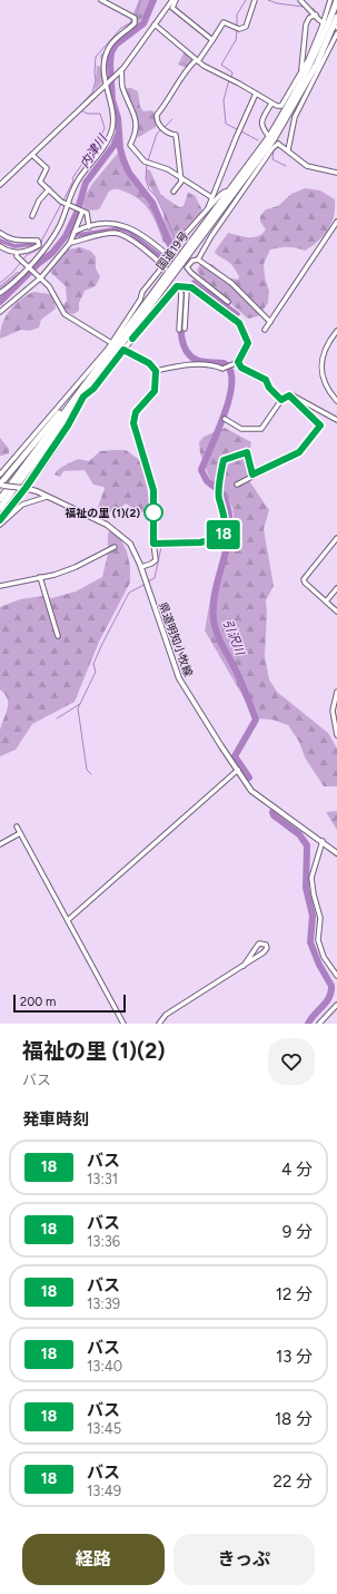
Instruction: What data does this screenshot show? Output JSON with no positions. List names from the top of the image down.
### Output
{
  "streets": {
    "highway": ["国道19号"],
    "main road": ["県道明知小牧線"]
  },
  "water": ["内津川", "引沢川"],
  "places": ["福祉の里 (1)(2)"],
  "lines": ["bus line 18"],
  "scale_bar": "200 m",
  "page": {
    "on_map": "18",
    "scale": "200 m",
    "heading": [
      ["福祉の里 (1)(2)", "バス"],
      "発車時刻"
    ],
    "list": [
      {
        "mark": "18",
        "name": "バス",
        "note": "13:31",
        "value": "4 分"
      },
      {
        "mark": "18",
        "name": "バス",
        "note": "13:36",
        "value": "9 分"
      },
      {
        "mark": "18",
        "name": "バス",
        "note": "13:39",
        "value": "12 分"
      },
      {
        "mark": "18",
        "name": "バス",
        "note": "13:40",
        "value": "13 分"
      },
      {
        "mark": "18",
        "name": "バス",
        "note": "13:45",
        "value": "18 分"
      },
      {
        "mark": "18",
        "name": "バス",
        "note": "13:49",
        "value": "22 分"
      }
    ],
    "buttons": ["経路", "きっぷ"]
  }
}
